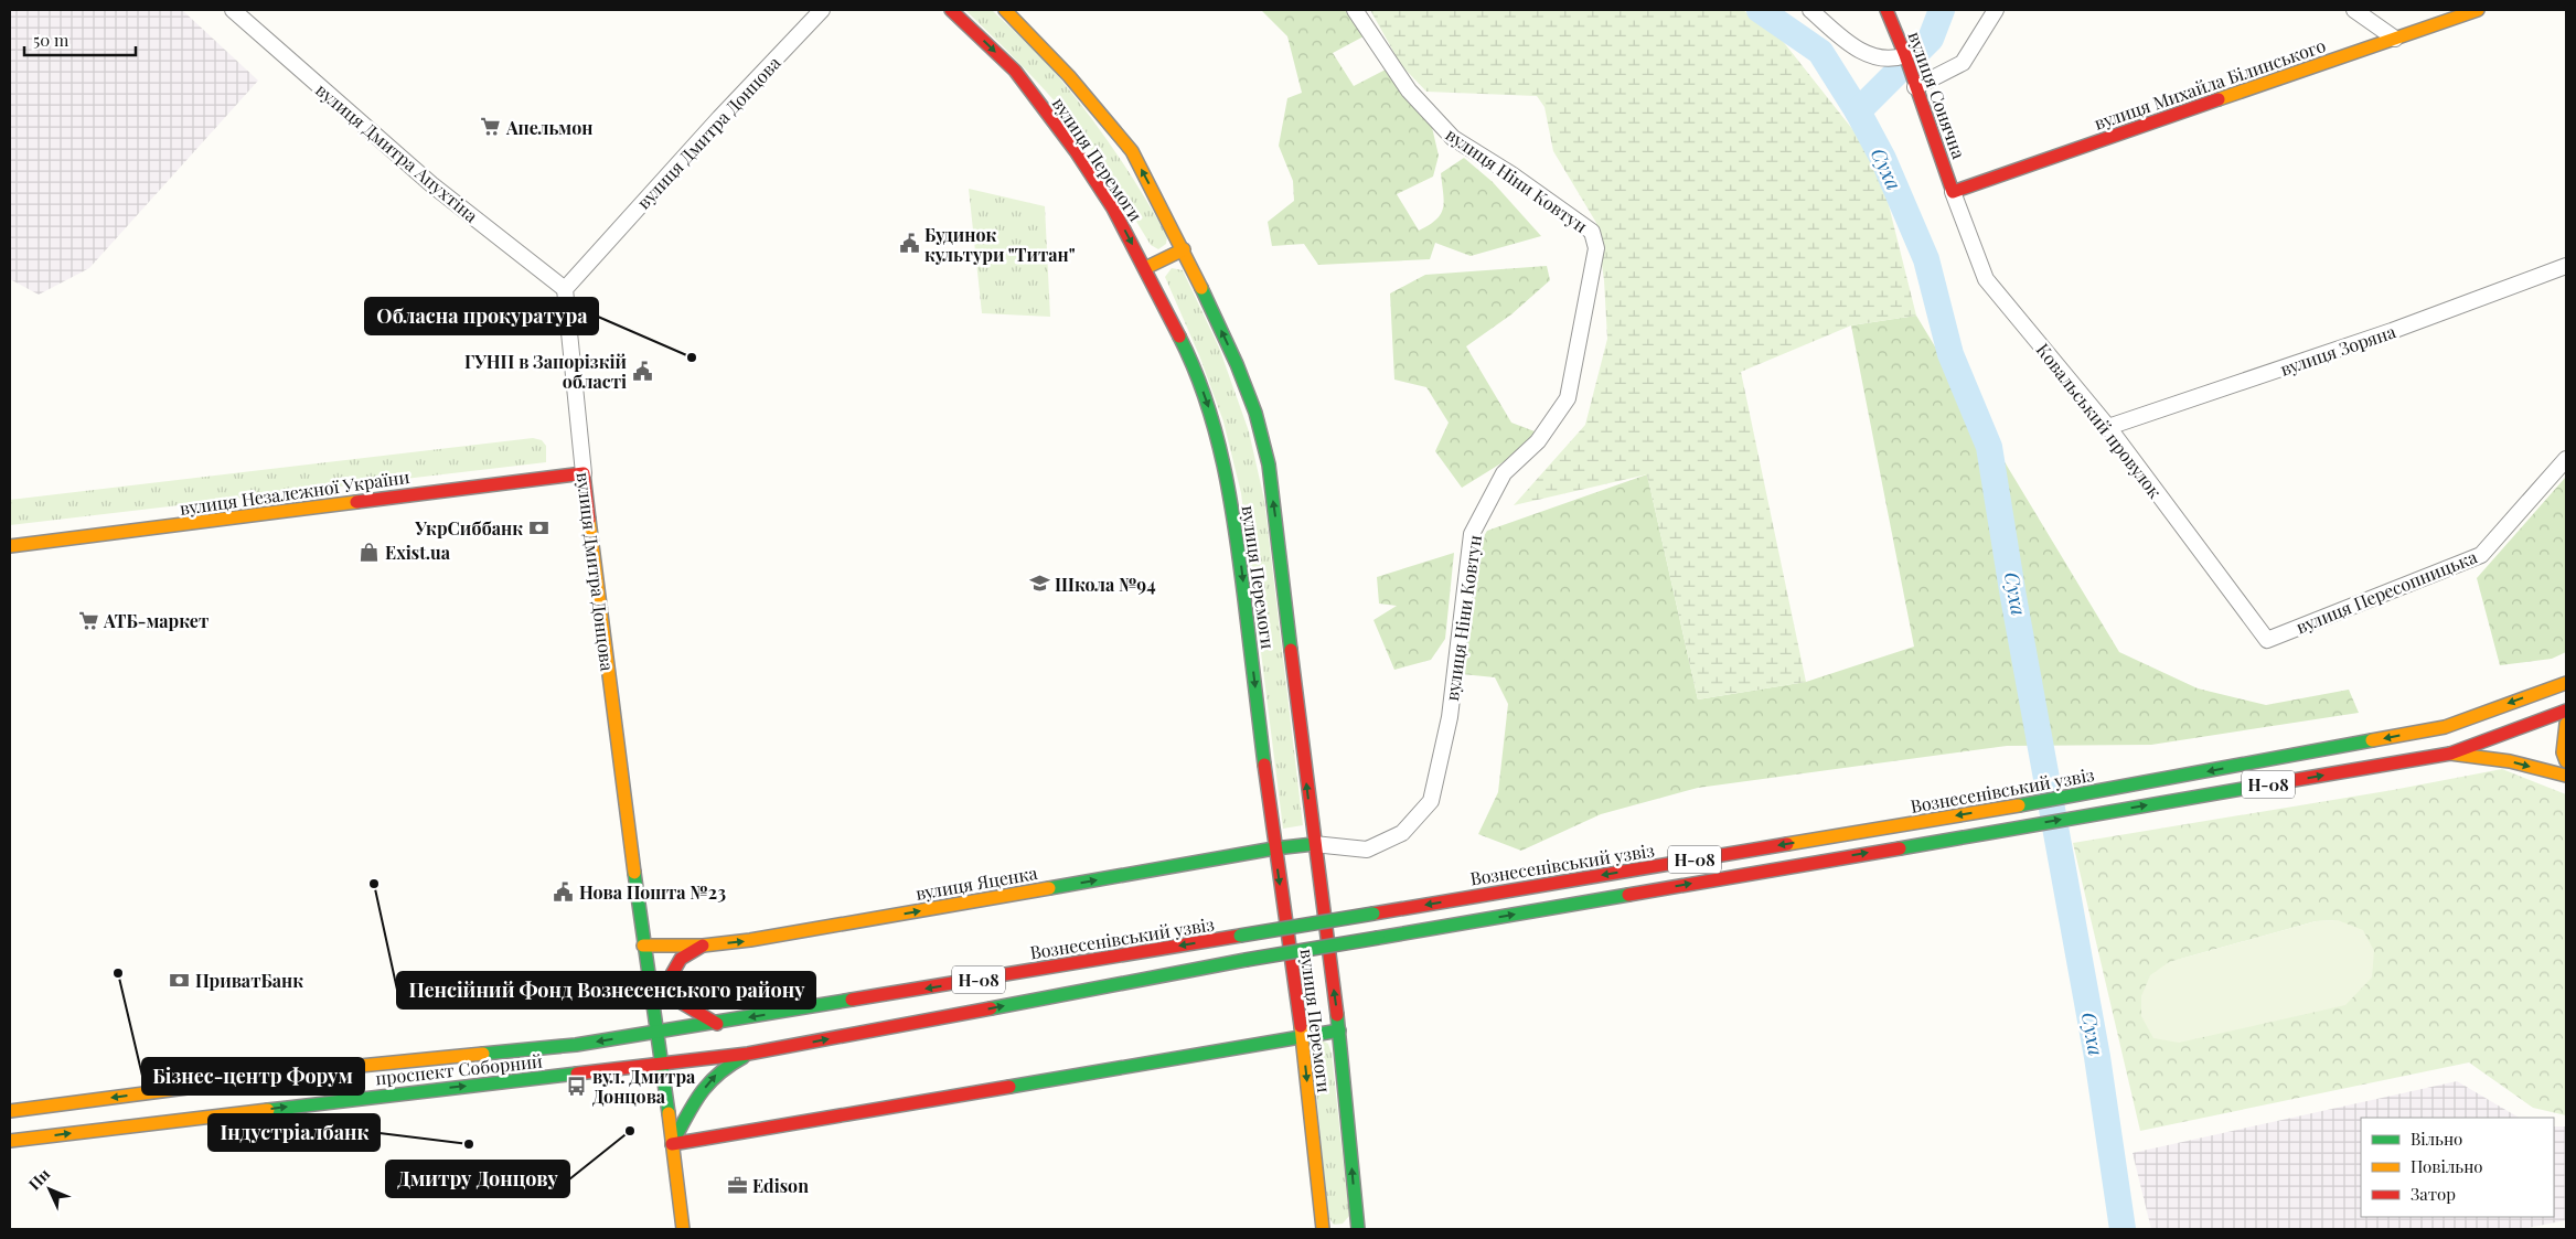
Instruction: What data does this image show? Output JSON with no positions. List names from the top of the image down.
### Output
{
  "streets": {
    "main road": [
      "вулиця Михайла Білинського",
      "вулиця Сонячна",
      "вулиця Дмитра Донцова",
      "вулиця Перемоги",
      "вулиця Незалежної України",
      "Н-08",
      "Вознесенівський узвіз",
      "вулиця Яценка",
      "проспект Соборний"
    ],
    "street": [
      "вулиця Дмитра Апухтіна",
      "вулиця Ніни Ковтун",
      "вулиця Зоряна",
      "Ковальський провулок",
      "вулиця Пересопницька"
    ]
  },
  "crossings": [
    ["вулиця Михайла Білинського", "вулиця Сонячна"],
    ["вулиця Михайла Білинського", "Ковальський провулок"],
    ["вулиця Сонячна", "Ковальський провулок"],
    ["вулиця Дмитра Донцова", "вулиця Дмитра Апухтіна"],
    ["вулиця Дмитра Донцова", "вулиця Незалежної України"],
    ["вулиця Дмитра Донцова", "вулиця Яценка"],
    ["вулиця Дмитра Донцова", "проспект Соборний"],
    ["вулиця Перемоги", "вулиця Ніни Ковтун"],
    ["вулиця Перемоги", "вулиця Яценка"],
    ["вулиця Ніни Ковтун", "вулиця Яценка"],
    ["вулиця Зоряна", "Ковальський провулок"],
    ["Ковальський провулок", "вулиця Пересопницька"],
    ["Н-08", "проспект Соборний"],
    ["Вознесенівський узвіз", "проспект Соборний"]
  ],
  "water": ["Суха"],
  "places": {
    "supermarket": ["Апельмон", "АТБ-маркет"],
    "public building": ["Будинок культури \"Титан\"", "ГУНП в Запорізкій області", "Нова Пошта №23"],
    "other": [
      "Обласна прокуратура",
      "Пенсійний Фонд Вознесенського району",
      "Бізнес-центр Форум",
      "Дмитру Донцову",
      "Індустріалбанк"
    ],
    "bank": ["УкрСиббанк", "ПриватБанк"],
    "shop": ["Exist.ua"],
    "school or university": ["Школа №94"],
    "bus stop": ["вул. Дмитра Донцова"],
    "office": ["Edison"]
  },
  "legend": ["Вільно", "Повільно", "Затор"],
  "scale_bar": "50 m",
  "north": "top left"
}
